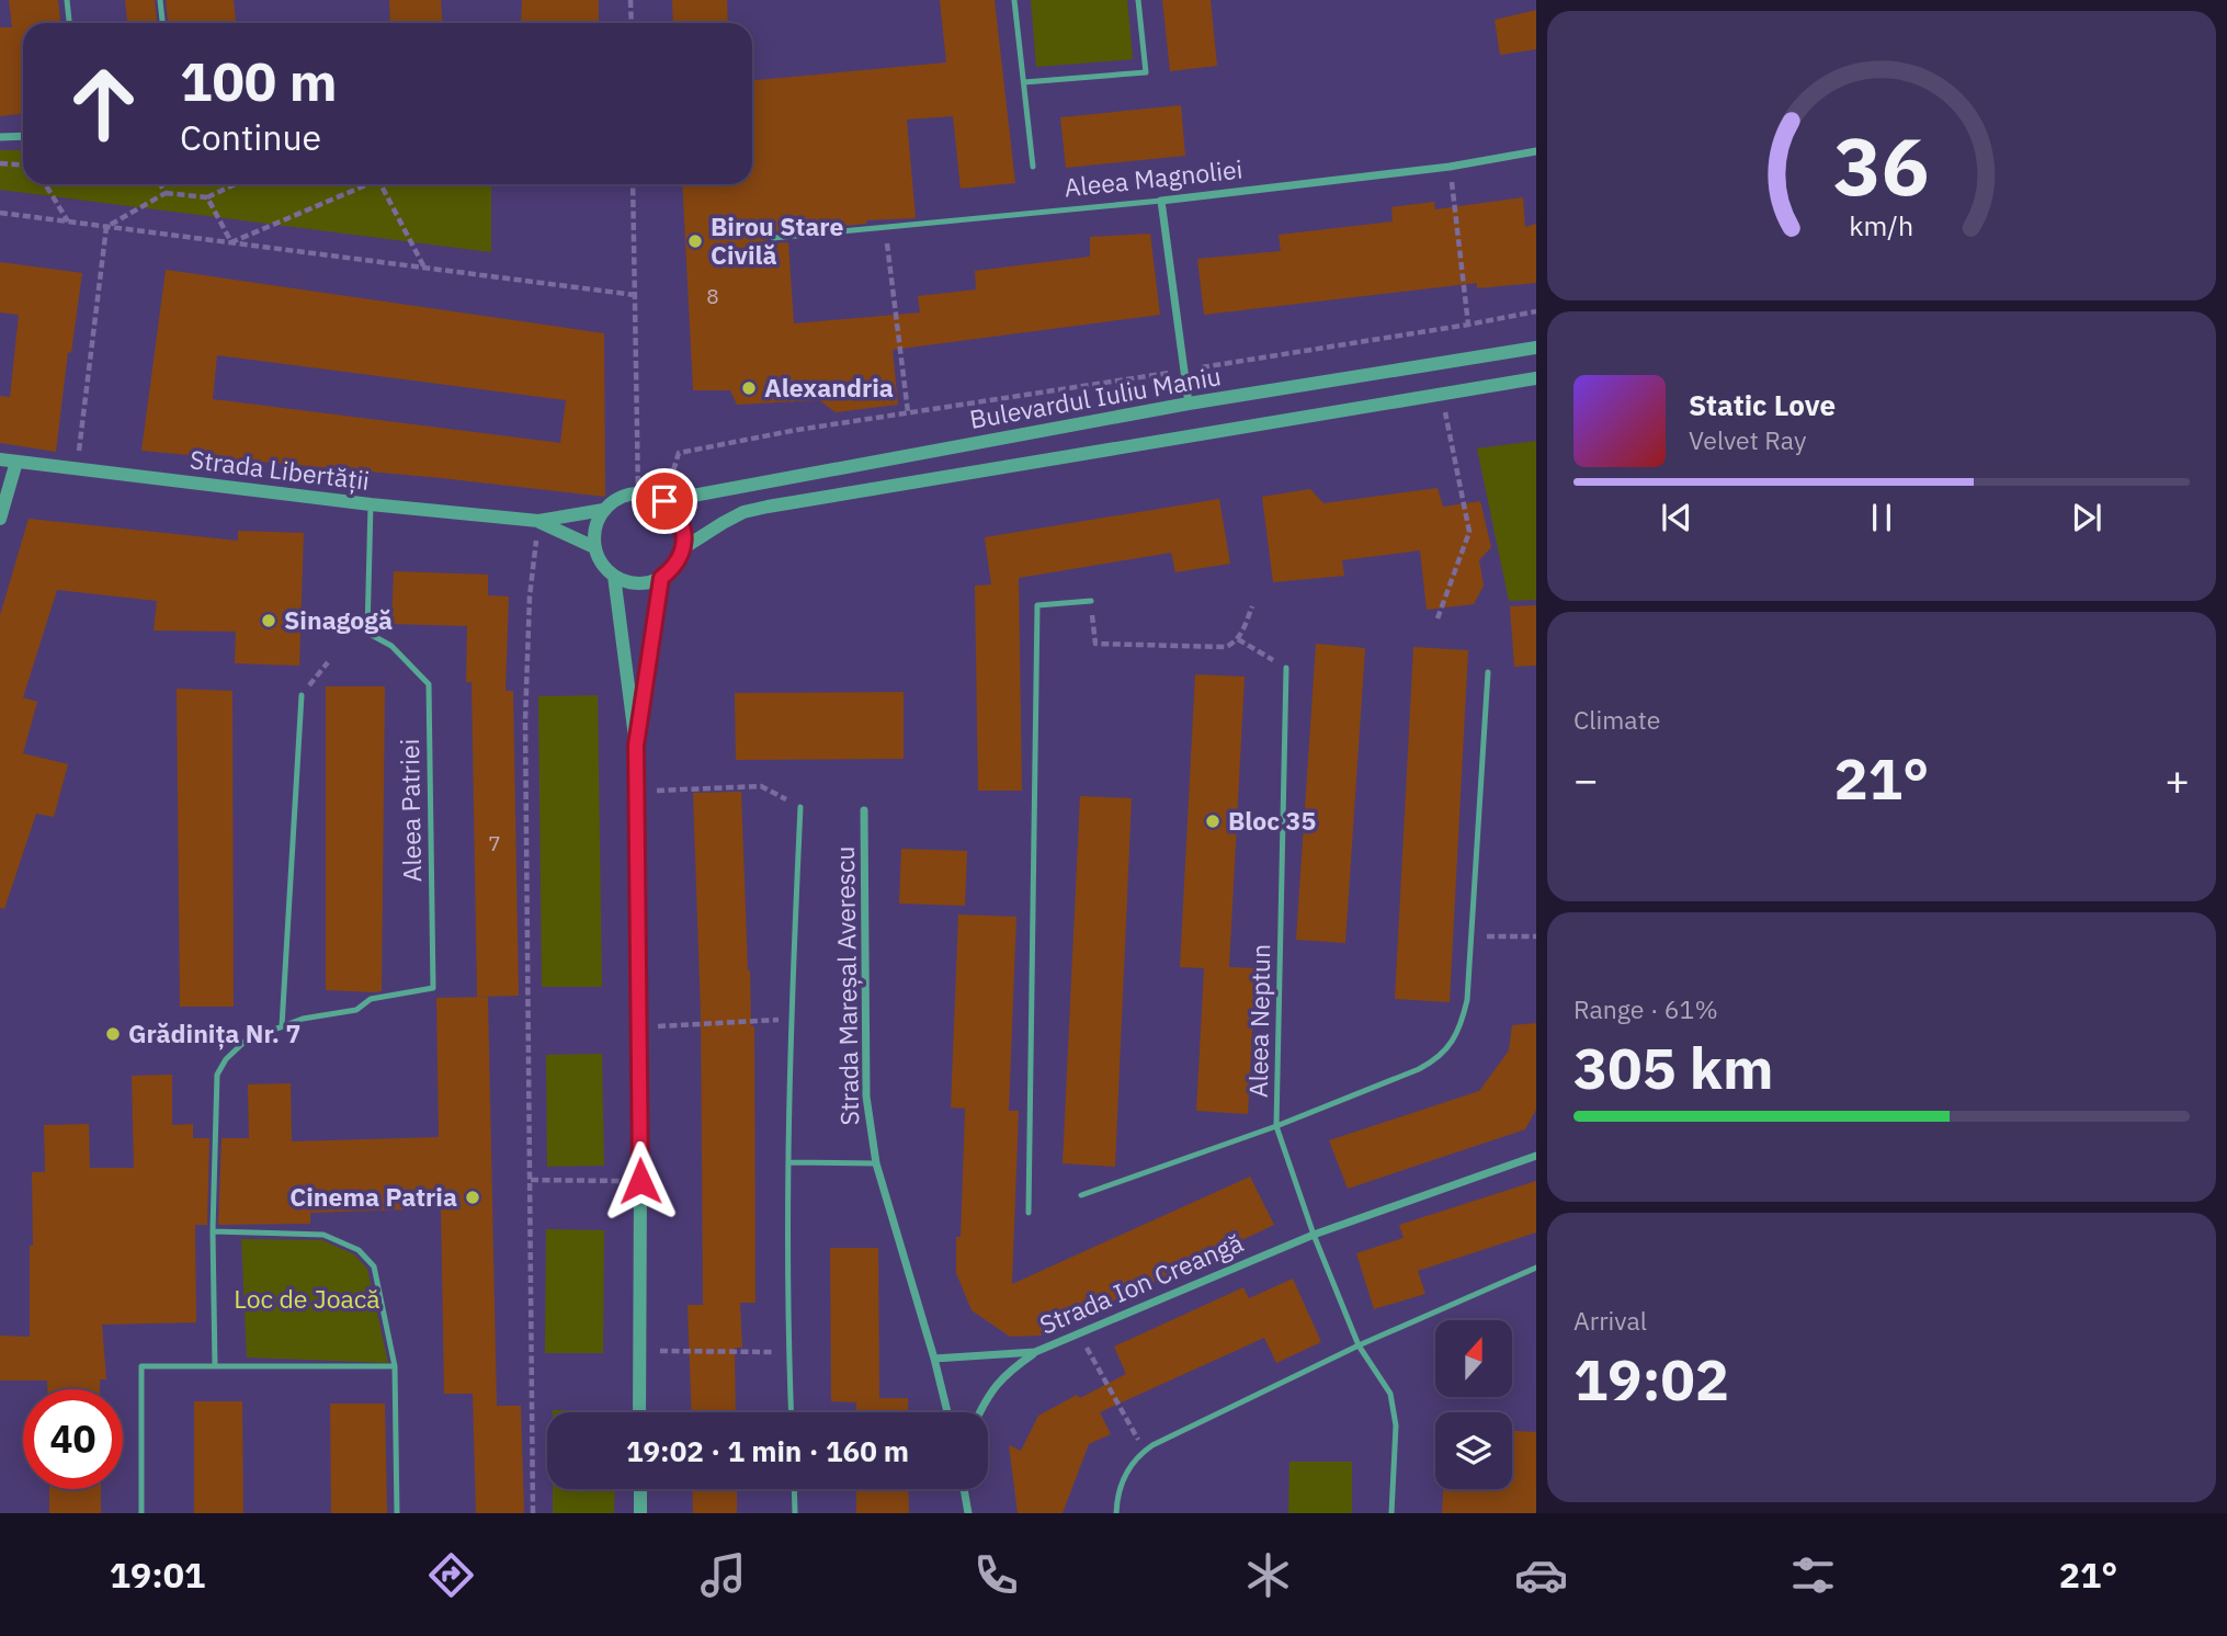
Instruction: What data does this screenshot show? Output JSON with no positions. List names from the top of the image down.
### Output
{
  "streets": {
    "street": [
      "Aleea Magnoliei",
      "Bulevardul Iuliu Maniu",
      "Strada Libertății",
      "Strada Mareșal Averescu",
      "Strada Ion Creangă"
    ],
    "lane": ["Aleea Patriei", "Aleea Neptun"]
  },
  "crossings": [
    ["Bulevardul Iuliu Maniu", "Strada Libertății"],
    ["Strada Libertății", "Aleea Patriei"],
    ["Strada Mareșal Averescu", "Strada Ion Creangă"]
  ],
  "parks": ["Loc de Joacă"],
  "places": [
    "Birou Stare Civilă",
    "Alexandria",
    "Sinagogă",
    "Bloc 35",
    "Grădinița Nr. 7",
    "Cinema Patria"
  ],
  "house_numbers": ["8", "7"],
  "north": "top",
  "page": {
    "turn": ["100 m", "Continue"],
    "song": ["Static Love", "Velvet Ray"],
    "tile": [
      "Climate",
      ["Range · 61%", "305 km"],
      ["Arrival", "19:02"]
    ],
    "heat": ["−", "21°", "+"],
    "limit": "40",
    "trip": "19:02 · 1 min · 160 m",
    "tabs": ["19:01", "21°"],
    "gauge": ["36", "km/h"]
  }
}
